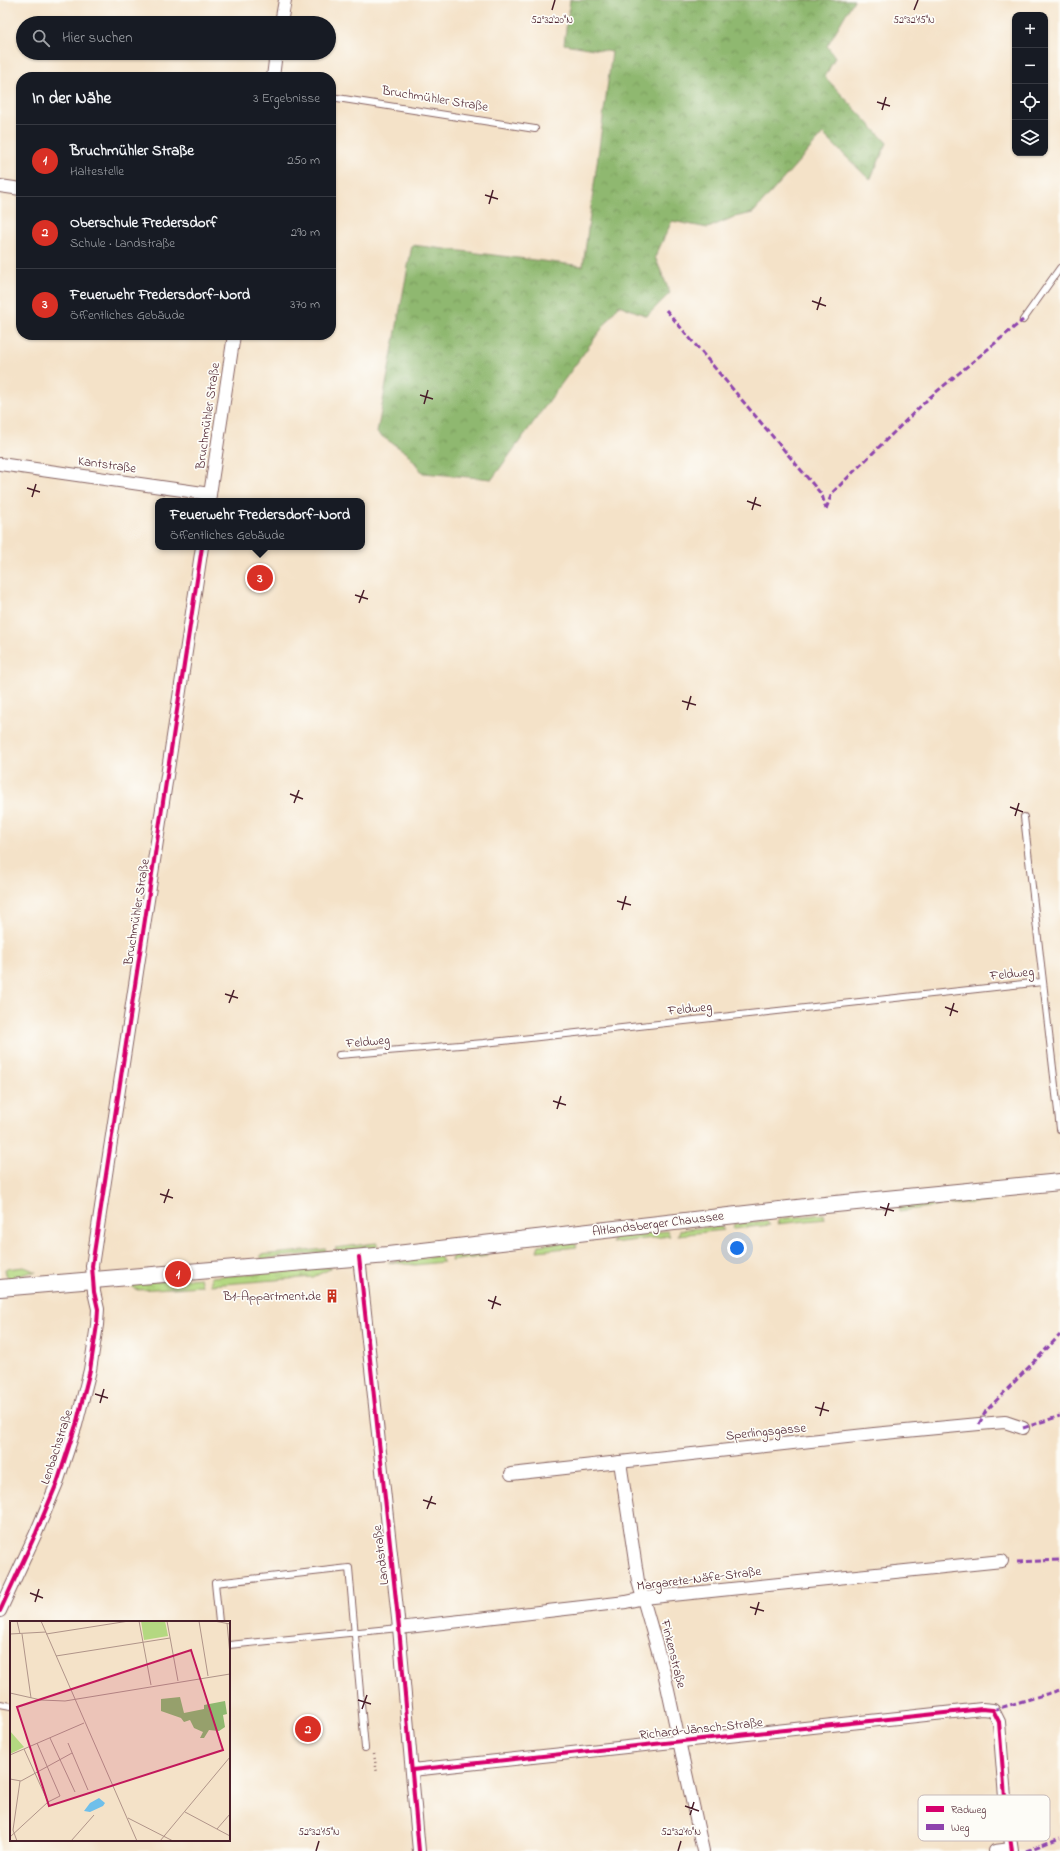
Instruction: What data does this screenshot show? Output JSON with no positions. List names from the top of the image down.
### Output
{
  "streets": {
    "main road": ["Altlandsberger Chaussee"],
    "street": [
      "Bruchmühler Straße",
      "Kantstraße",
      "Sperlingsgasse",
      "Lenbachstraße",
      "Landstraße",
      "Margarete-Näfe-Straße",
      "Finkenstraße",
      "Richard-Jänsch-Straße"
    ],
    "lane": ["Feldweg"]
  },
  "crossings": [
    ["Bruchmühler Straße", "Kantstraße"],
    ["Bruchmühler Straße", "Altlandsberger Chaussee"],
    ["Bruchmühler Straße", "Lenbachstraße"],
    ["Altlandsberger Chaussee", "Lenbachstraße"],
    ["Altlandsberger Chaussee", "Landstraße"],
    ["Sperlingsgasse", "Finkenstraße"],
    ["Landstraße", "Margarete-Näfe-Straße"],
    ["Landstraße", "Richard-Jänsch-Straße"],
    ["Margarete-Näfe-Straße", "Finkenstraße"],
    ["Finkenstraße", "Richard-Jänsch-Straße"]
  ],
  "places": {
    "building": ["B1-Appartment.de"]
  },
  "legend": ["Radweg", "Weg"],
  "page": {
    "map_buttons": ["+", "−"],
    "search": "Hier suchen",
    "heading": ["In der Nähe", "3 Ergebnisse"],
    "list": [
      {
        "mark": "1",
        "name": "Bruchmühler Straße",
        "note": "Haltestelle",
        "value": "250 m"
      },
      {
        "mark": "2",
        "name": "Oberschule Fredersdorf",
        "note": "Schule · Landstraße",
        "value": "290 m"
      },
      {
        "mark": "3",
        "name": "Feuerwehr Fredersdorf-Nord",
        "note": "Öffentliches Gebäude",
        "value": "370 m"
      }
    ],
    "popup": ["Feuerwehr Fredersdorf-Nord", "Öffentliches Gebäude"],
    "pins": ["3", "1", "2"]
  },
  "coordinates": ["52°32'20\"N", "52°32'15\"N", "52°32'10\"N"]
}
